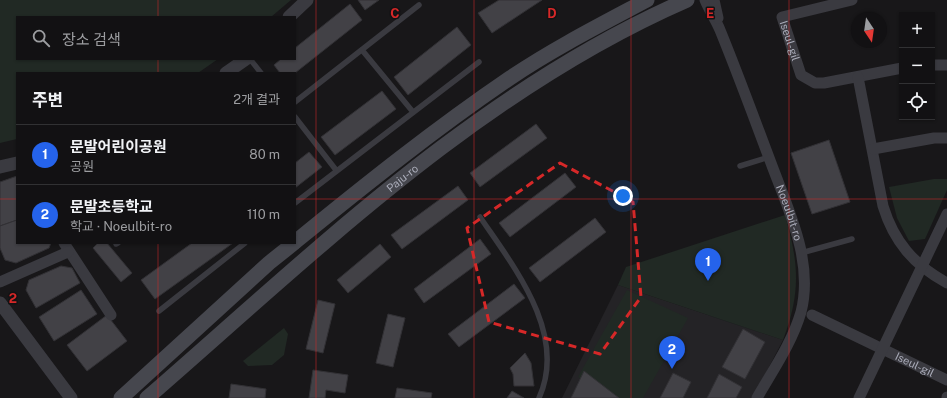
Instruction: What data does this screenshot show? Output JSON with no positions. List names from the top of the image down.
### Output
{
  "streets": {
    "main road": ["Paju-ro"],
    "street": ["Iseul-gil", "Noeulbit-ro"]
  },
  "north": "bottom",
  "page": {
    "map_buttons": ["+", "−"],
    "search": "장소 검색",
    "heading": ["주변", "2개 결과"],
    "list": [
      {
        "mark": "1",
        "name": "문발어린이공원",
        "note": "공원",
        "value": "80 m"
      },
      {
        "mark": "2",
        "name": "문발초등학교",
        "note": "학교 · Noeulbit-ro",
        "value": "110 m"
      }
    ],
    "pins": ["1", "2"]
  },
  "grid": {
    "columns": ["C", "D", "E"],
    "rows": ["2"]
  }
}
